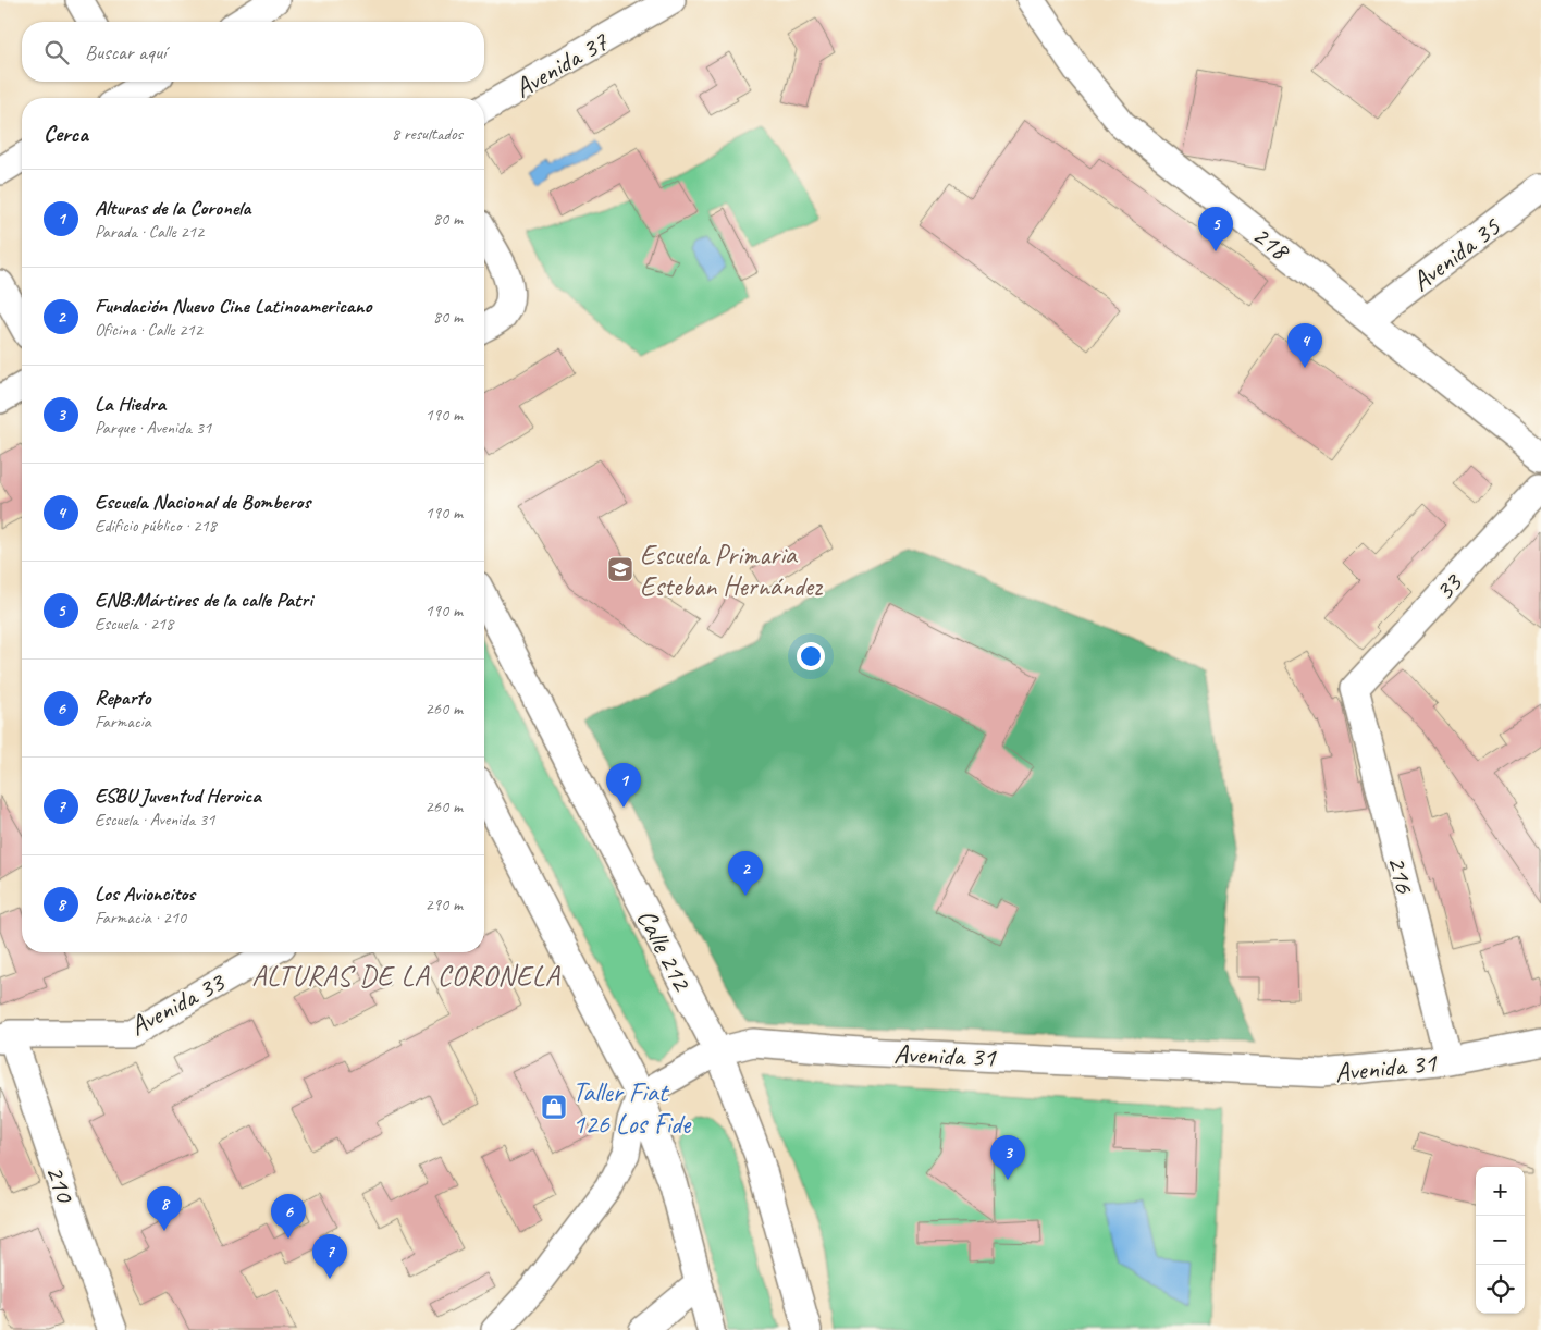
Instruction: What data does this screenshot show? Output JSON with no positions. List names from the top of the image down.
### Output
{
  "streets": {
    "street": [
      "Avenida 37",
      "218",
      "Avenida 35",
      "33",
      "216",
      "Calle 212",
      "Avenida 33",
      "Avenida 31",
      "210"
    ]
  },
  "crossings": [
    ["218", "Avenida 35"],
    ["33", "216"],
    ["216", "Avenida 31"],
    ["Calle 212", "Avenida 31"],
    ["Avenida 33", "210"]
  ],
  "districts": ["ALTURAS DE LA CORONELA"],
  "places": {
    "school or university": ["Escuela Primaria Esteban Hernández"],
    "shop": ["Taller Fiat 126 Los Fide"]
  },
  "page": {
    "search": "Buscar aquí",
    "heading": ["Cerca", "8 resultados"],
    "list": [
      {
        "mark": "1",
        "name": "Alturas de la Coronela",
        "note": "Parada · Calle 212",
        "value": "80 m"
      },
      {
        "mark": "2",
        "name": "Fundación Nuevo Cine Latinoamericano",
        "note": "Oficina · Calle 212",
        "value": "80 m"
      },
      {
        "mark": "3",
        "name": "La Hiedra",
        "note": "Parque · Avenida 31",
        "value": "190 m"
      },
      {
        "mark": "4",
        "name": "Escuela Nacional de Bomberos",
        "note": "Edificio público · 218",
        "value": "190 m"
      },
      {
        "mark": "5",
        "name": "ENB:Mártires de la calle Patri",
        "note": "Escuela · 218",
        "value": "190 m"
      },
      {
        "mark": "6",
        "name": "Reparto",
        "note": "Farmacia",
        "value": "260 m"
      },
      {
        "mark": "7",
        "name": "ESBU Juventud Heroica",
        "note": "Escuela · Avenida 31",
        "value": "260 m"
      },
      {
        "mark": "8",
        "name": "Los Avioncitos",
        "note": "Farmacia · 210",
        "value": "290 m"
      }
    ],
    "pins": [
      "5",
      "4",
      "1",
      "2",
      "3",
      "8",
      "6",
      "7"
    ],
    "map_buttons": ["+", "−"]
  }
}
